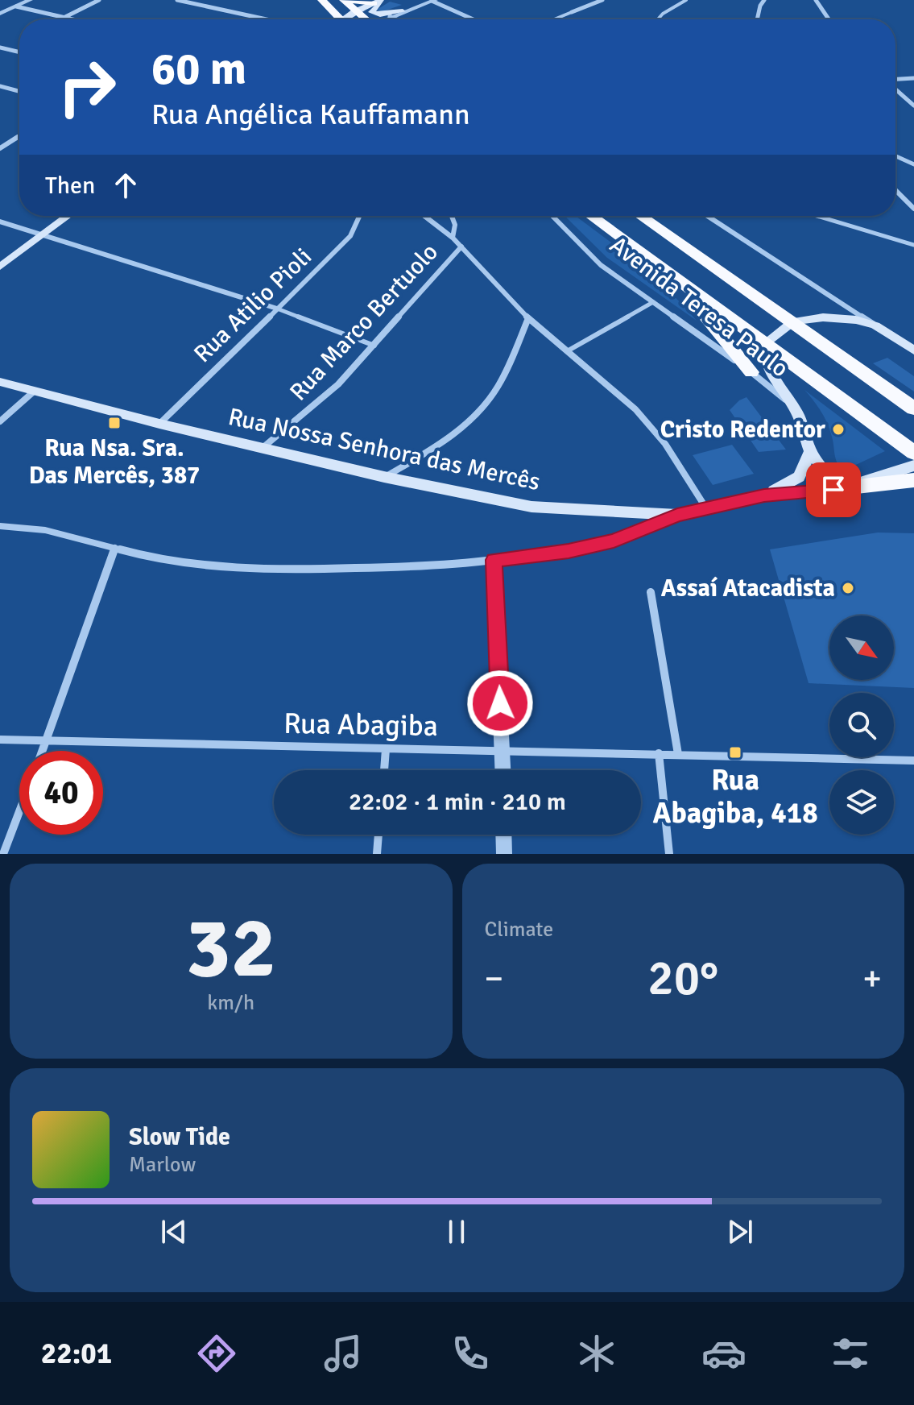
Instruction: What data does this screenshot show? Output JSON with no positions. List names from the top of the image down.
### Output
{
  "streets": {
    "main road": ["Avenida Teresa Paulo", "Rua Nossa Senhora das Mercês"],
    "street": ["Rua Atilio Pioli", "Rua Marco Bertuolo", "Rua Abagiba"]
  },
  "crossings": [
    ["Rua Atilio Pioli", "Rua Nossa Senhora das Mercês"],
    ["Avenida Teresa Paulo", "Rua Nossa Senhora das Mercês"],
    ["Rua Marco Bertuolo", "Rua Nossa Senhora das Mercês"]
  ],
  "places": {
    "transit": ["Rua Nsa. Sra. Das Mercês, 387", "Rua Abagiba, 418"],
    "other": ["Cristo Redentor", "Assaí Atacadista"]
  },
  "north": "bottom right",
  "page": {
    "turn": ["60 m", "Rua Angélica Kauffamann"],
    "then": "Then",
    "limit": "40",
    "trip": "22:02 · 1 min · 210 m",
    "tile": [
      ["32", "km/h"],
      "Climate"
    ],
    "heat": ["−", "20°", "+"],
    "song": ["Slow Tide", "Marlow"],
    "tabs": "22:01"
  }
}
